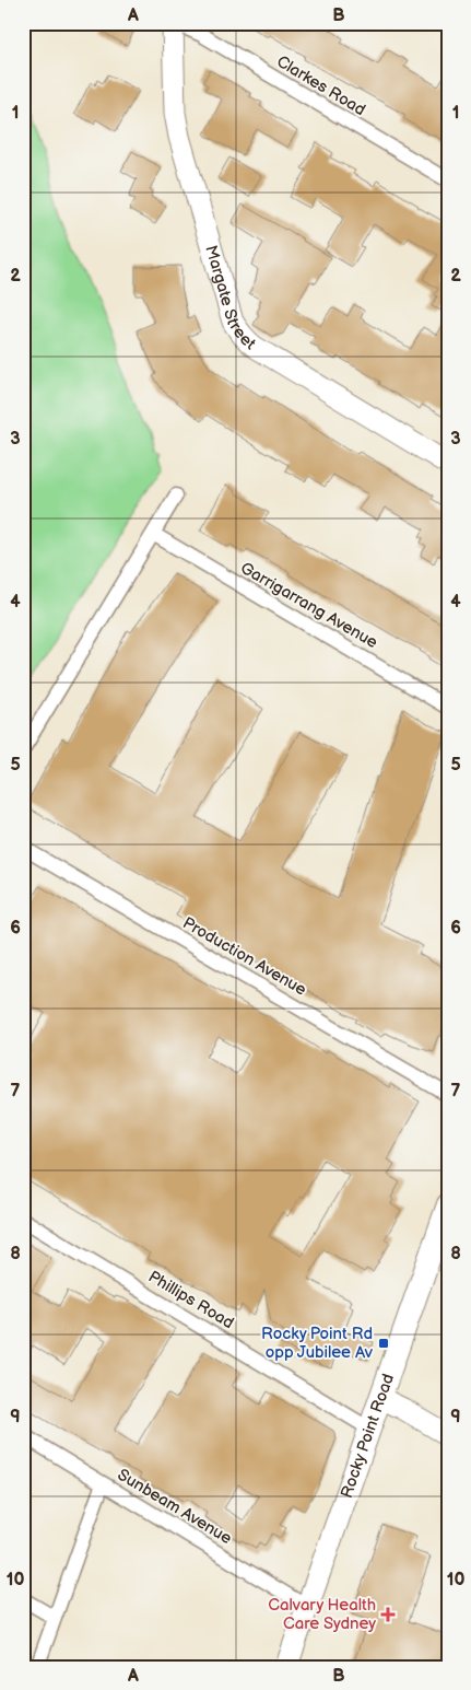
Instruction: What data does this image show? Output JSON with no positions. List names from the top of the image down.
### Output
{
  "streets": {
    "main road": ["Rocky Point Road"],
    "street": [
      "Clarkes Road",
      "Margate Street",
      "Garrigarrang Avenue",
      "Production Avenue",
      "Phillips Road",
      "Sunbeam Avenue"
    ]
  },
  "crossings": [
    ["Clarkes Road", "Margate Street"],
    ["Phillips Road", "Rocky Point Road"],
    ["Rocky Point Road", "Sunbeam Avenue"]
  ],
  "places": {
    "transit": ["Rocky Point Rd opp Jubilee Av"],
    "health": ["Calvary Health Care Sydney"]
  },
  "grid": {
    "columns": ["A", "B"],
    "rows": [
      "1",
      "2",
      "3",
      "4",
      "5",
      "6",
      "7",
      "8",
      "9",
      "10"
    ]
  }
}
